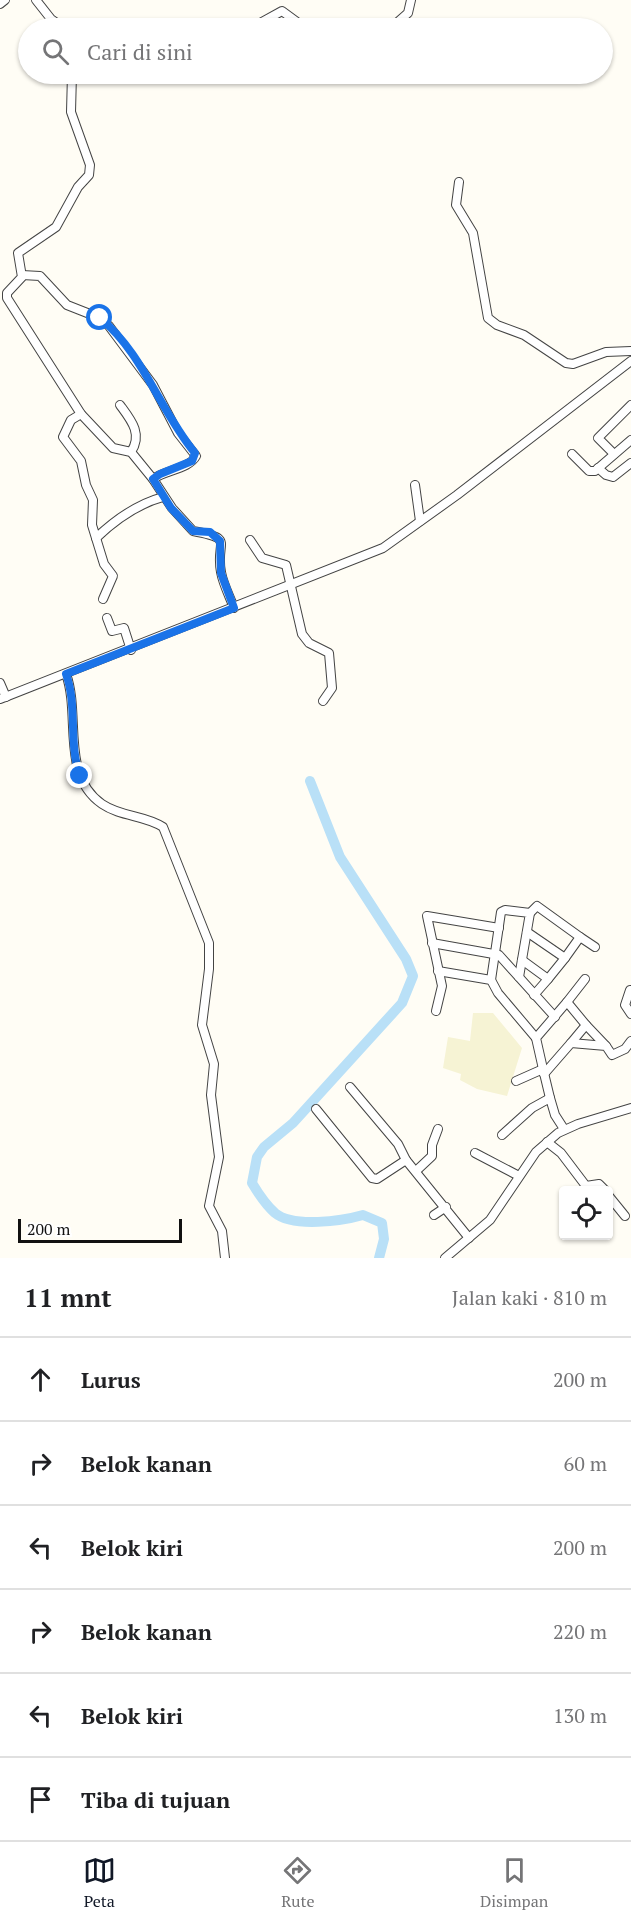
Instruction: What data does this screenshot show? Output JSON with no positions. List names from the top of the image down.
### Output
{
  "scale_bar": "200 m",
  "page": {
    "search": "Cari di sini",
    "scale": "200 m",
    "heading": ["11 mnt", "Jalan kaki · 810 m"],
    "list": [
      ["Lurus", "200 m"],
      ["Belok kanan", "60 m"],
      ["Belok kiri", "200 m"],
      ["Belok kanan", "220 m"],
      ["Belok kiri", "130 m"],
      "Tiba di tujuan"
    ],
    "nav": ["Peta", "Rute", "Disimpan"]
  }
}
